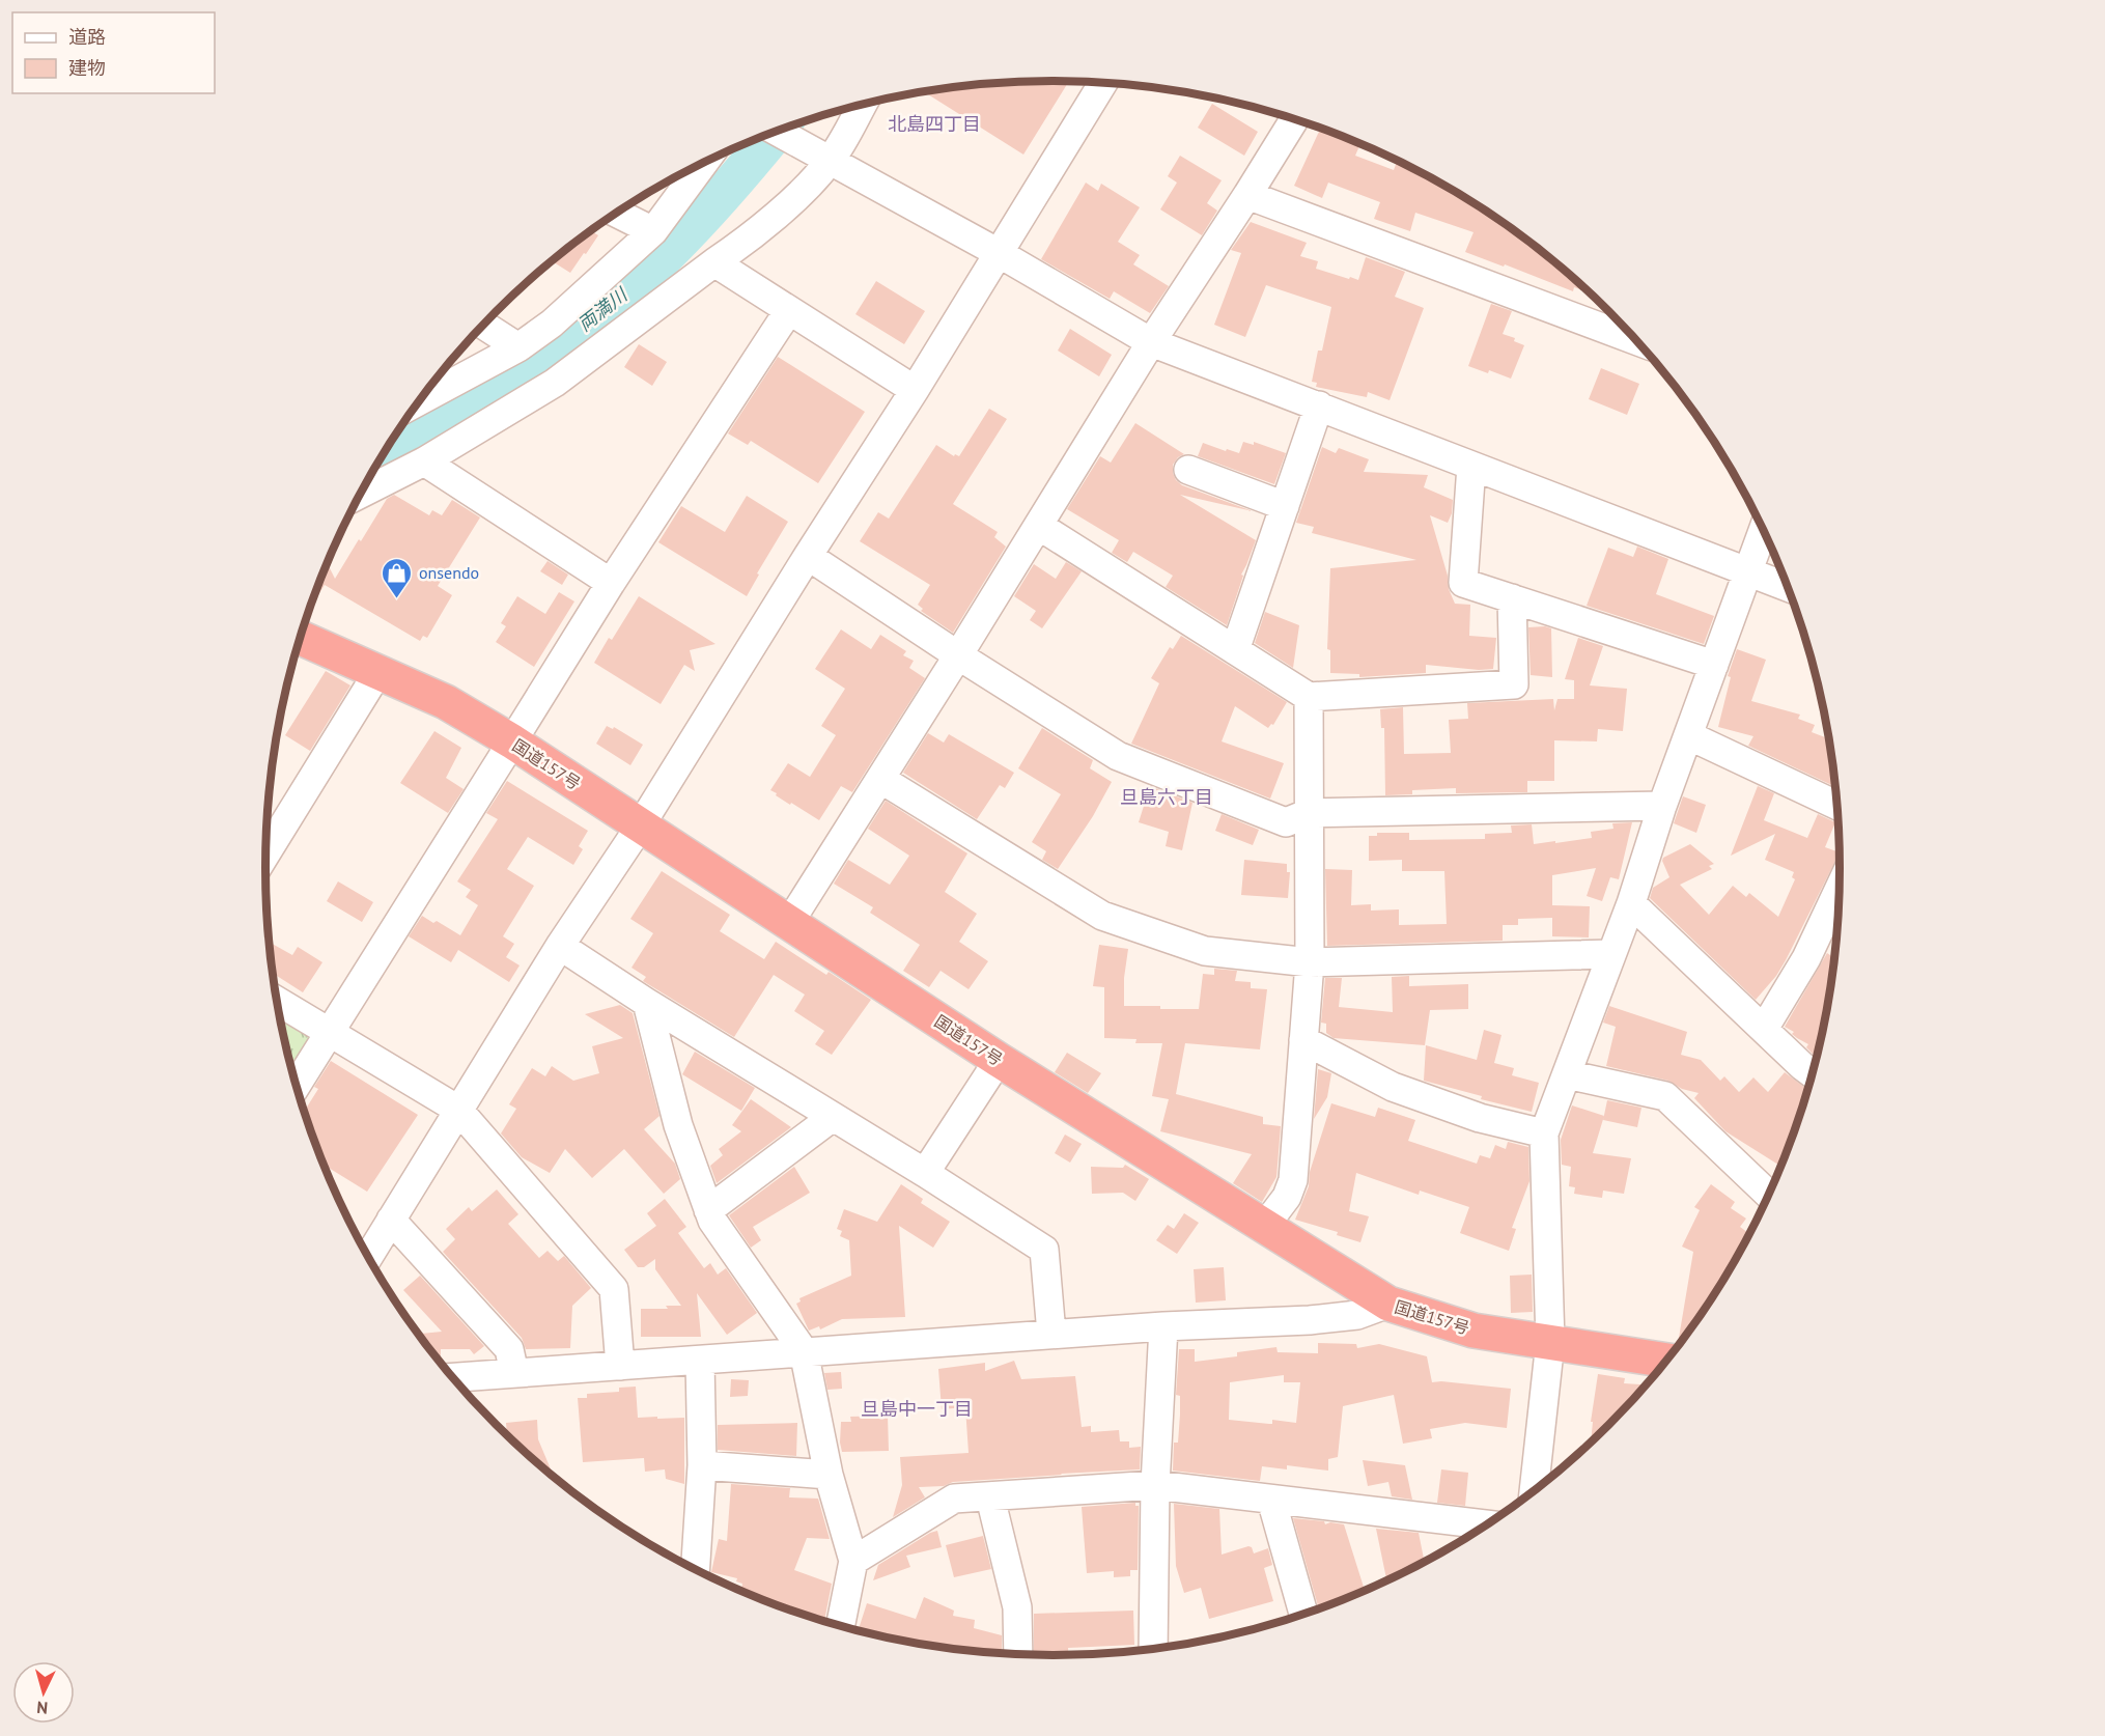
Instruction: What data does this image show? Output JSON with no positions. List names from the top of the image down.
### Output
{
  "streets": {
    "highway": ["国道157号"]
  },
  "districts": ["北島四丁目", "旦島六丁目", "旦島中一丁目"],
  "water": ["両満川"],
  "places": {
    "shop": ["onsendo"]
  },
  "legend": ["道路", "建物"],
  "north": "bottom"
}
